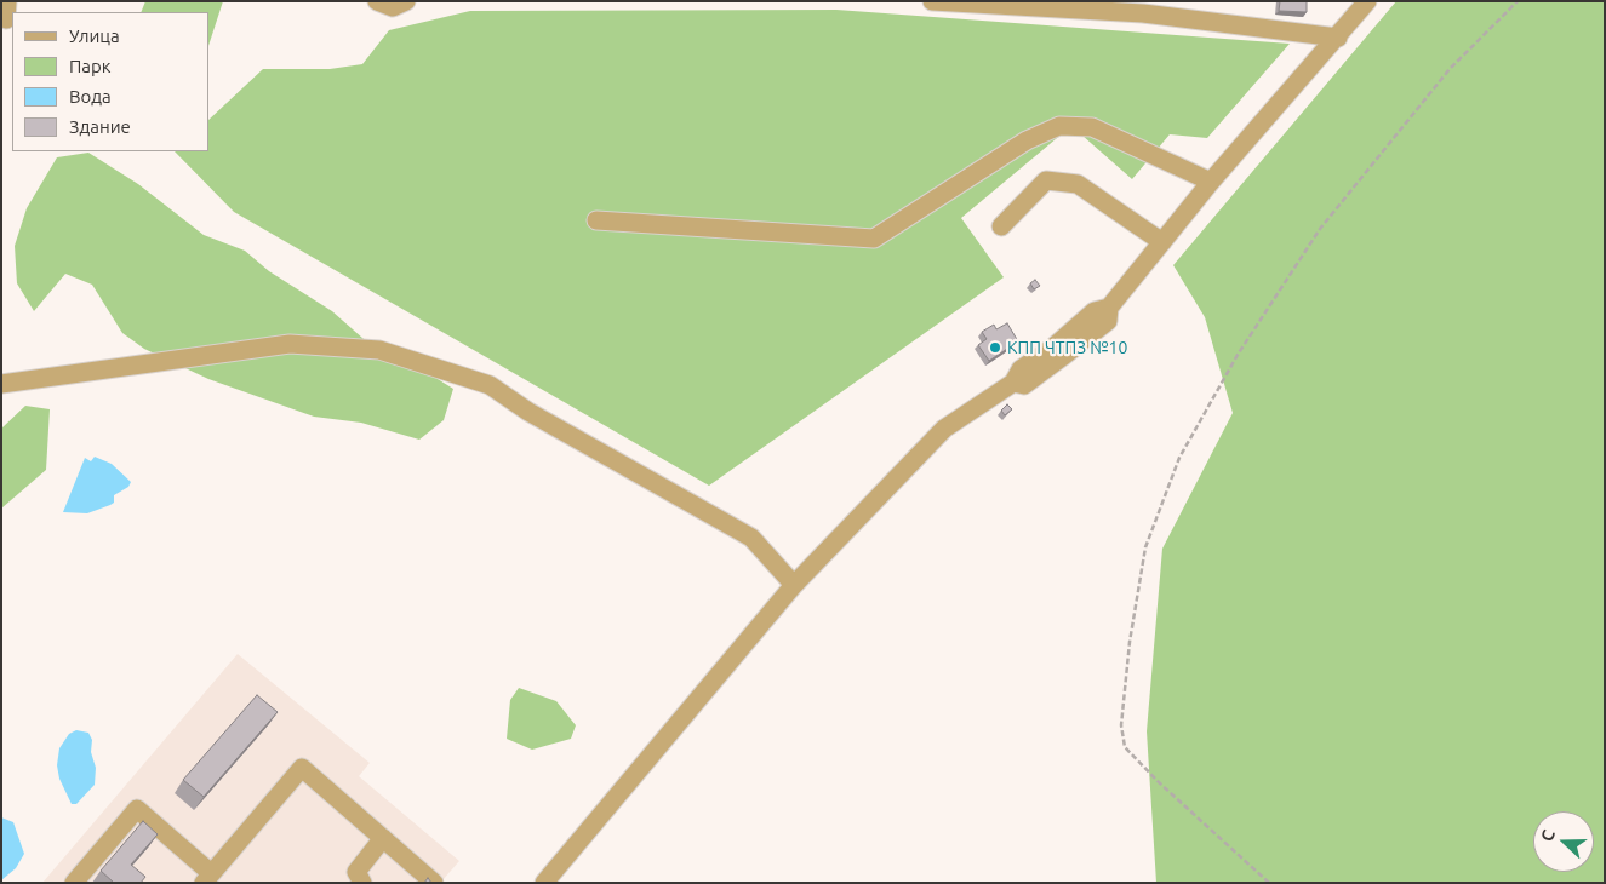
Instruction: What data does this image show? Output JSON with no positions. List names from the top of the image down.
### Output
{
  "places": ["КПП ЧТПЗ №10"],
  "legend": [
    "Улица",
    "Парк",
    "Вода",
    "Здание"
  ],
  "north": "left"
}
